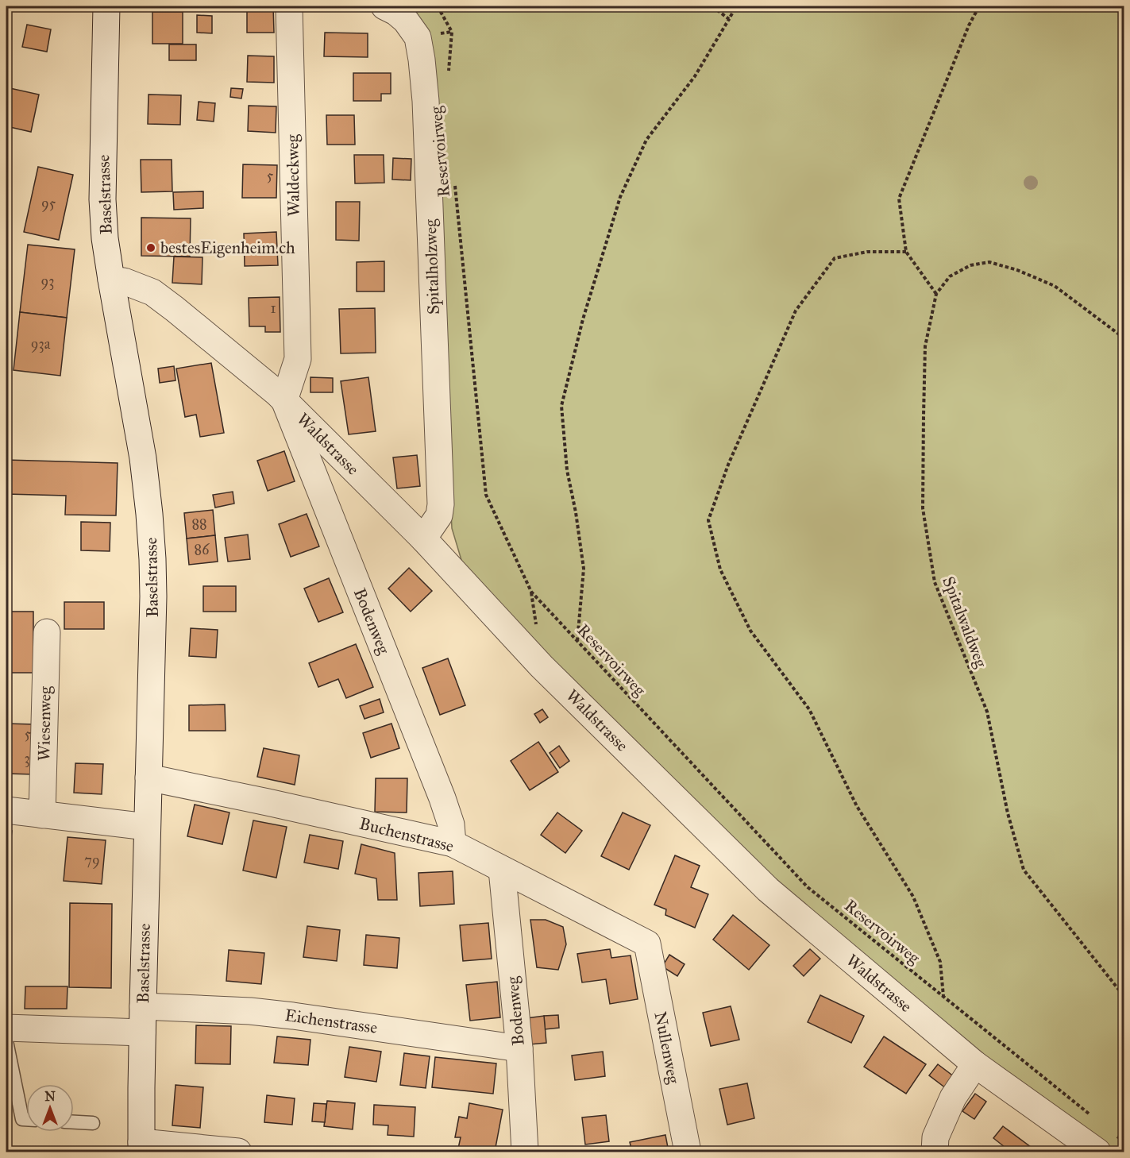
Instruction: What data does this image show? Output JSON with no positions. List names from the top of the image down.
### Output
{
  "streets": {
    "street": [
      "Waldeckweg",
      "Baselstrasse",
      "Spitalholzweg",
      "Waldstrasse",
      "Bodenweg",
      "Wiesenweg",
      "Buchenstrasse",
      "Eichenstrasse",
      "Nullenweg"
    ],
    "path": ["Reservoirweg", "Spitalwaldweg"]
  },
  "crossings": [
    ["Waldeckweg", "Waldstrasse"],
    ["Waldeckweg", "Bodenweg"],
    ["Baselstrasse", "Waldstrasse"],
    ["Baselstrasse", "Buchenstrasse"],
    ["Baselstrasse", "Eichenstrasse"],
    ["Spitalholzweg", "Waldstrasse"],
    ["Waldstrasse", "Bodenweg"],
    ["Bodenweg", "Buchenstrasse"],
    ["Bodenweg", "Eichenstrasse"],
    ["Buchenstrasse", "Nullenweg"]
  ],
  "places": ["bestesEigenheim.ch"],
  "house_numbers": [
    "5",
    "95",
    "93",
    "1",
    "93a",
    "88",
    "86",
    "5",
    "3",
    "79"
  ],
  "north": "top"
}
